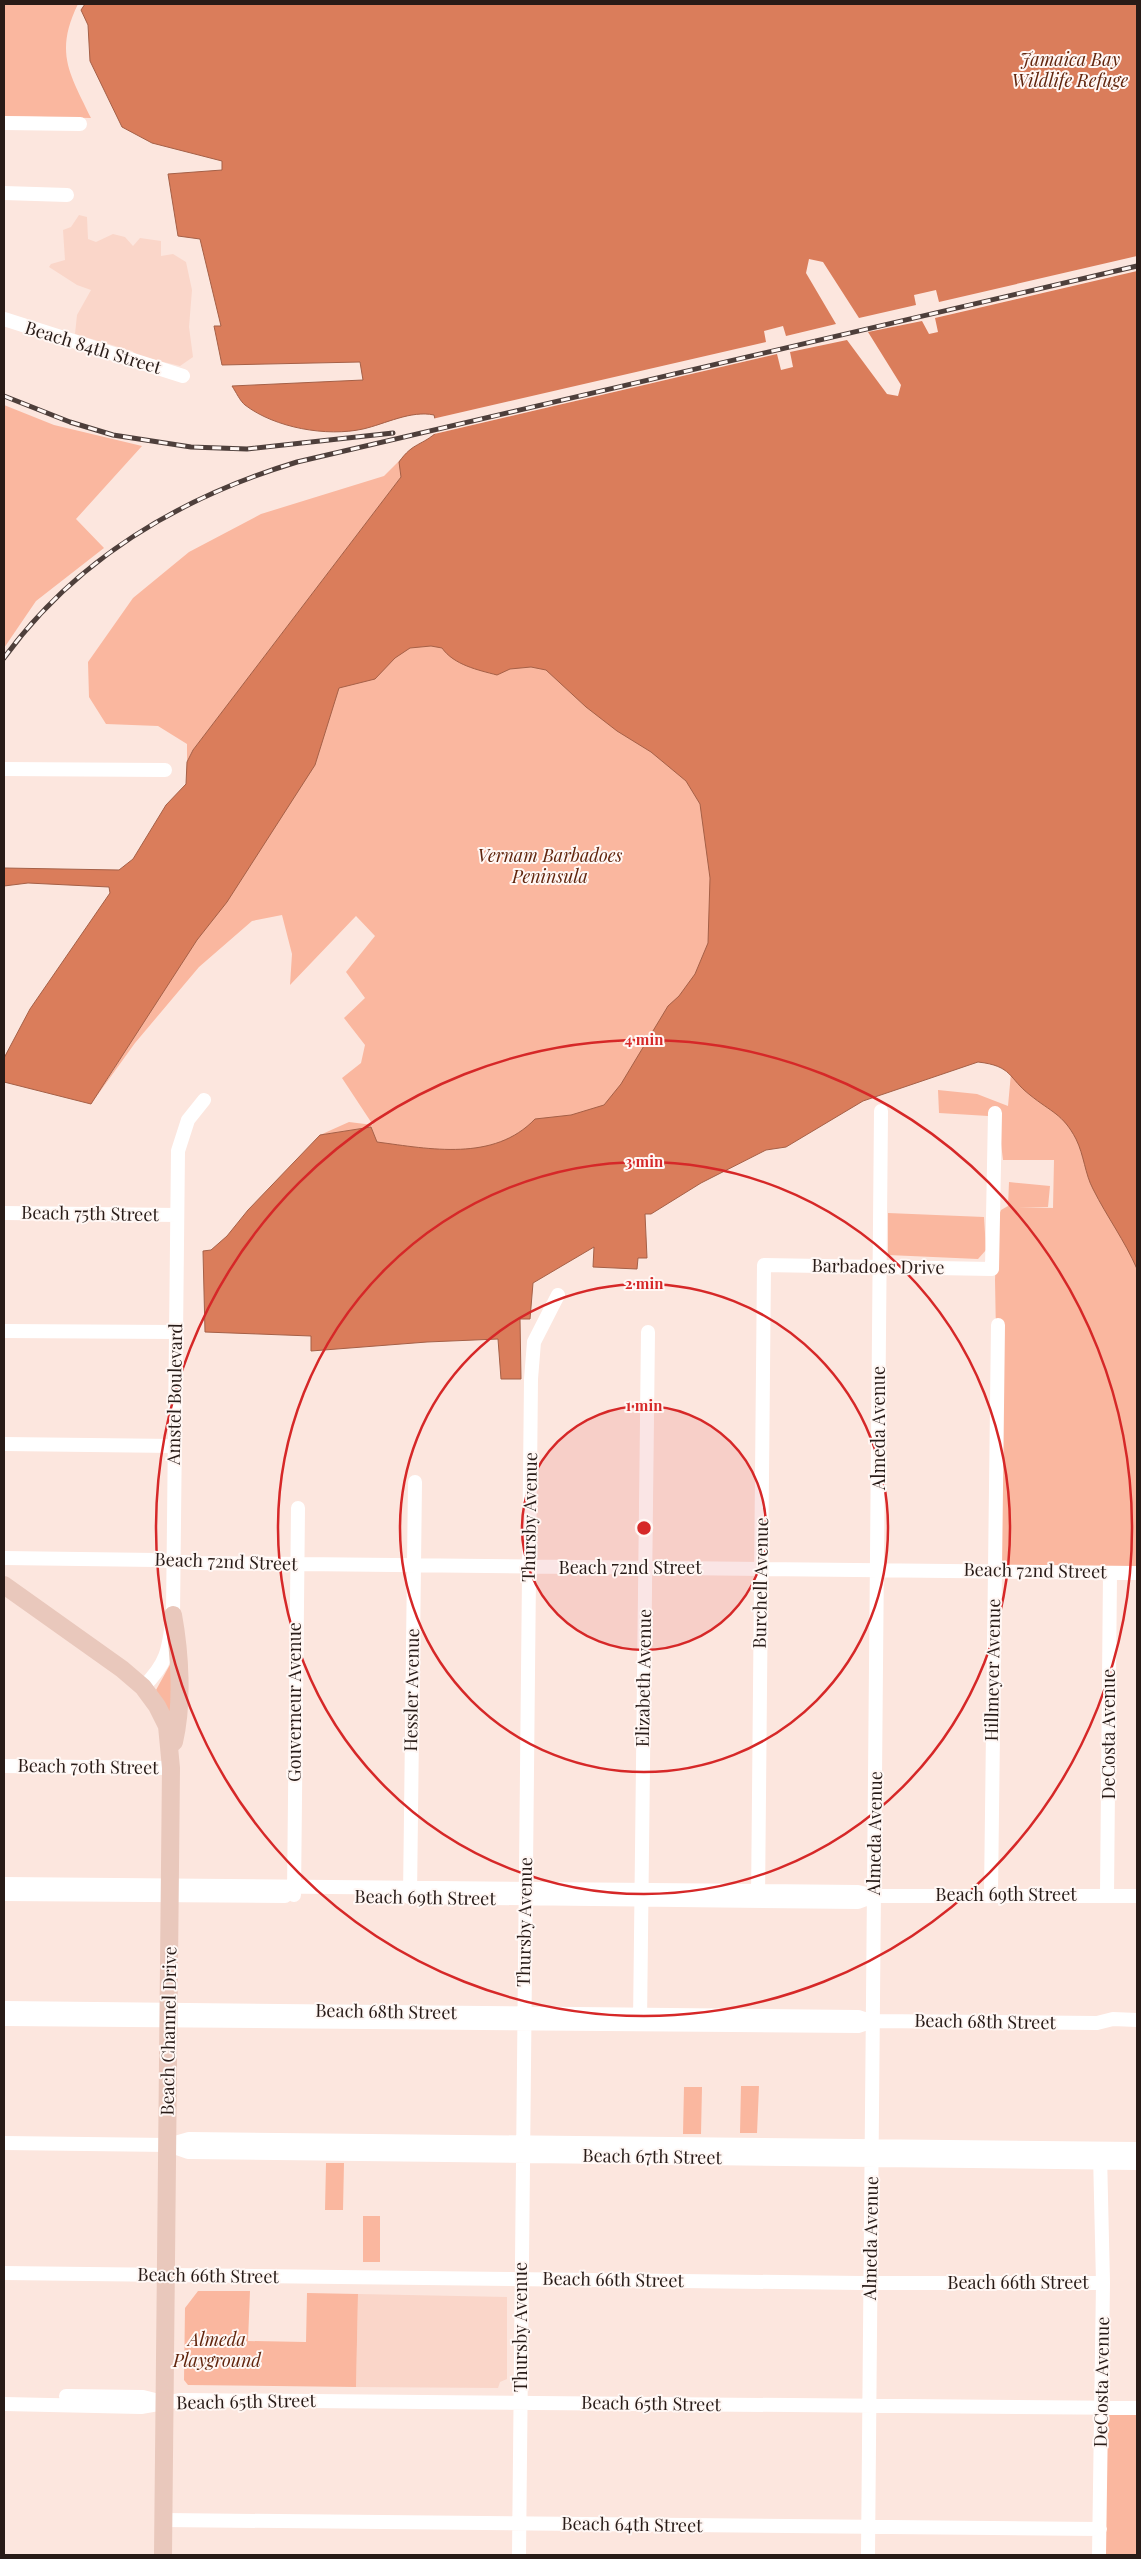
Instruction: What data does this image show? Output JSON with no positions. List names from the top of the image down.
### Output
{
  "streets": {
    "main road": ["Beach Channel Drive"],
    "street": [
      "Beach 84th Street",
      "Beach 75th Street",
      "Barbadoes Drive",
      "Amstel Boulevard",
      "Almeda Avenue",
      "Thursby Avenue",
      "Beach 72nd Street",
      "Burchell Avenue",
      "Hillmeyer Avenue",
      "Elizabeth Avenue",
      "Hessler Avenue",
      "Gouverneur Avenue",
      "DeCosta Avenue",
      "Beach 70th Street",
      "Beach 69th Street",
      "Beach 68th Street",
      "Beach 67th Street",
      "Beach 66th Street",
      "Beach 65th Street",
      "Beach 64th Street"
    ]
  },
  "crossings": [
    ["Beach 75th Street", "Amstel Boulevard"],
    ["Barbadoes Drive", "Almeda Avenue"],
    ["Barbadoes Drive", "Burchell Avenue"],
    ["Amstel Boulevard", "Beach 72nd Street"],
    ["Amstel Boulevard", "Beach Channel Drive"],
    ["Almeda Avenue", "Beach 72nd Street"],
    ["Almeda Avenue", "Beach 69th Street"],
    ["Almeda Avenue", "Beach 68th Street"],
    ["Almeda Avenue", "Beach 67th Street"],
    ["Almeda Avenue", "Beach 66th Street"],
    ["Almeda Avenue", "Beach 65th Street"],
    ["Almeda Avenue", "Beach 64th Street"],
    ["Thursby Avenue", "Beach 72nd Street"],
    ["Thursby Avenue", "Beach 69th Street"],
    ["Thursby Avenue", "Beach 68th Street"],
    ["Thursby Avenue", "Beach 67th Street"],
    ["Thursby Avenue", "Beach 66th Street"],
    ["Thursby Avenue", "Beach 65th Street"],
    ["Thursby Avenue", "Beach 64th Street"],
    ["Beach 72nd Street", "Burchell Avenue"],
    ["Beach 72nd Street", "Hillmeyer Avenue"],
    ["Beach 72nd Street", "Elizabeth Avenue"],
    ["Beach 72nd Street", "Hessler Avenue"],
    ["Beach 72nd Street", "Gouverneur Avenue"],
    ["Beach 72nd Street", "DeCosta Avenue"],
    ["Burchell Avenue", "Beach 69th Street"],
    ["Hillmeyer Avenue", "Beach 69th Street"],
    ["Elizabeth Avenue", "Beach 69th Street"],
    ["Elizabeth Avenue", "Beach 68th Street"],
    ["Hessler Avenue", "Beach 69th Street"],
    ["Gouverneur Avenue", "Beach 69th Street"],
    ["DeCosta Avenue", "Beach 69th Street"],
    ["DeCosta Avenue", "Beach 67th Street"],
    ["DeCosta Avenue", "Beach 66th Street"],
    ["DeCosta Avenue", "Beach 65th Street"],
    ["DeCosta Avenue", "Beach 64th Street"],
    ["Beach 70th Street", "Beach Channel Drive"],
    ["Beach 69th Street", "Beach Channel Drive"],
    ["Beach 68th Street", "Beach Channel Drive"],
    ["Beach Channel Drive", "Beach 67th Street"],
    ["Beach Channel Drive", "Beach 66th Street"],
    ["Beach Channel Drive", "Beach 65th Street"],
    ["Beach Channel Drive", "Beach 64th Street"]
  ],
  "parks": ["Jamaica Bay Wildlife Refuge", "Vernam Barbadoes Peninsula", "Almeda Playground"],
  "rings": [
    "4 min",
    "3 min",
    "2 min",
    "1 min"
  ]
}
